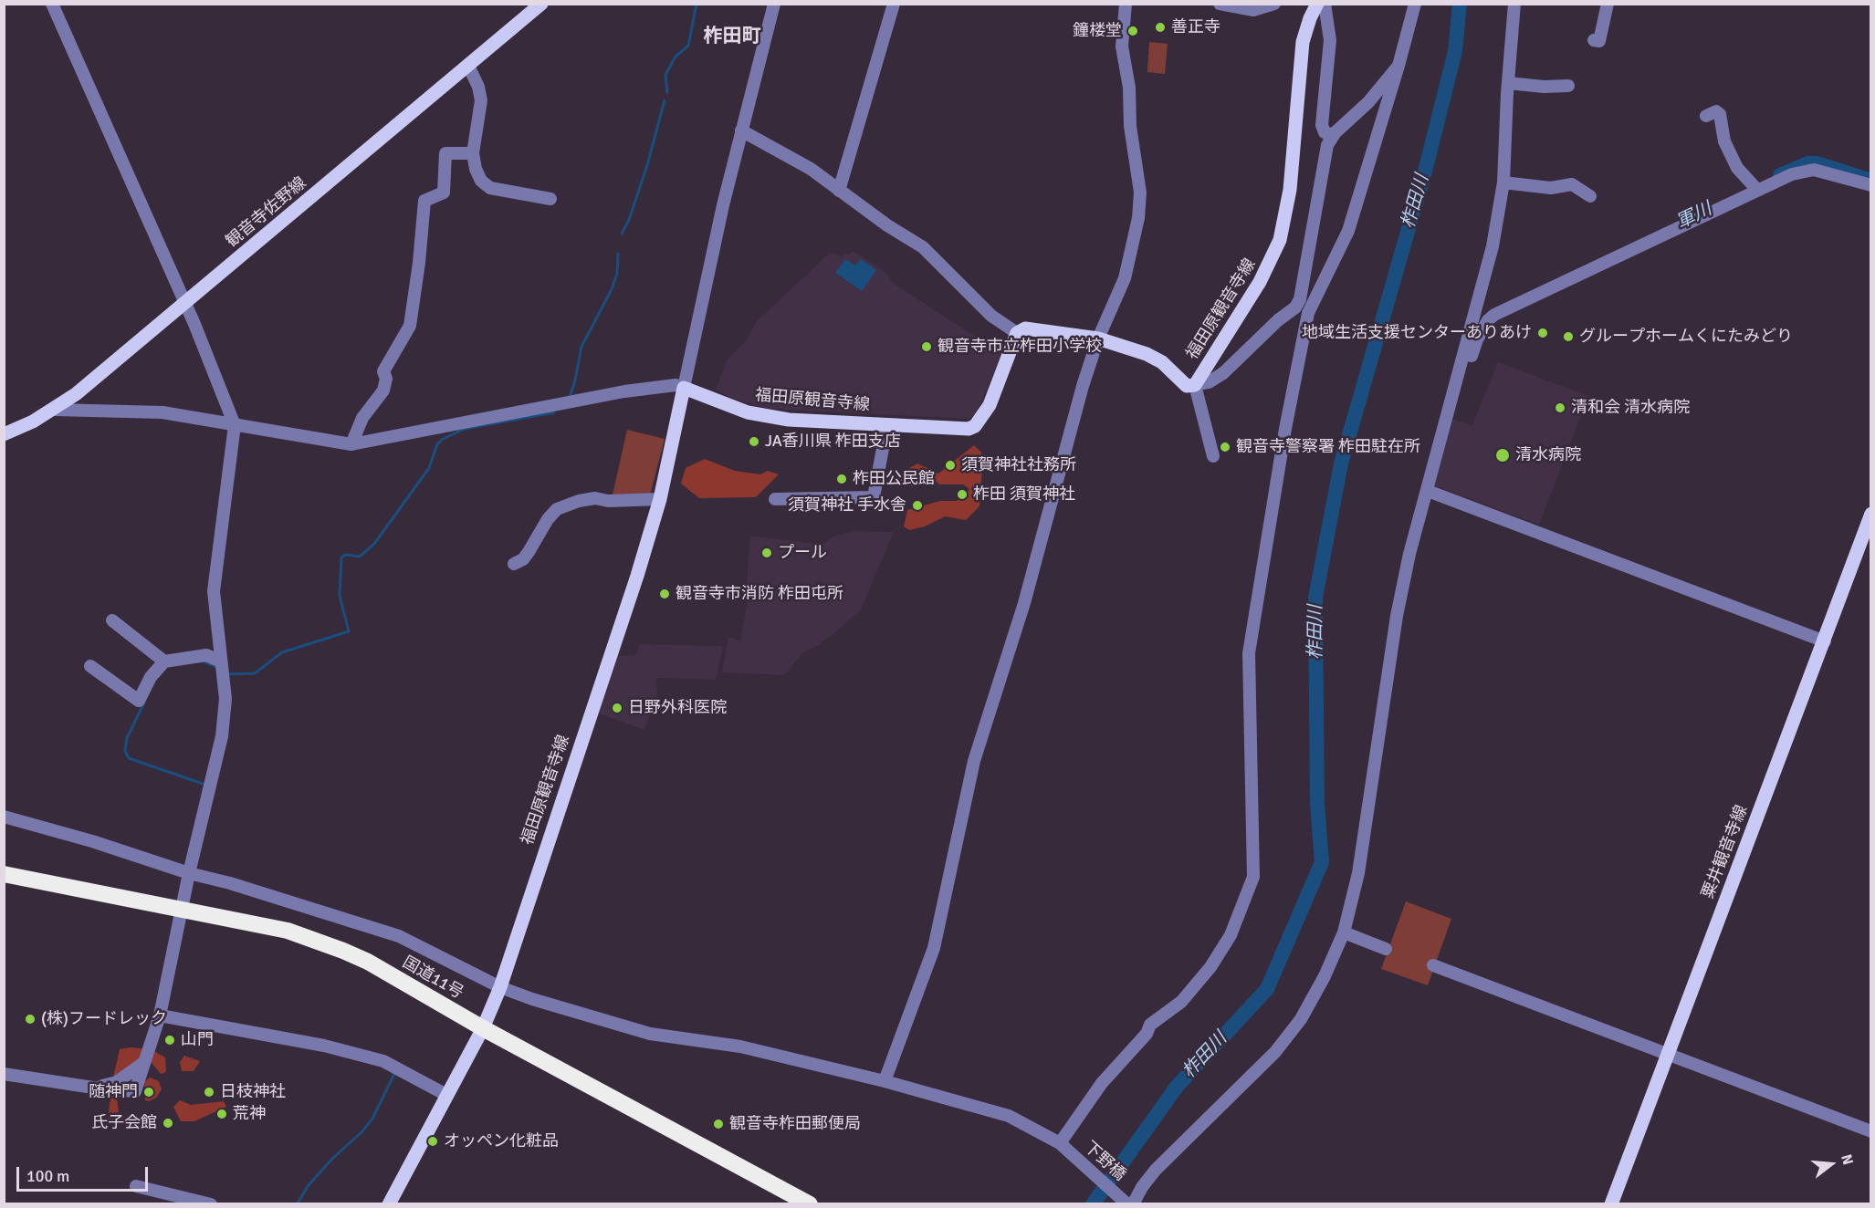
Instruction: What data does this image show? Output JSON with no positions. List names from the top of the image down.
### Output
{
  "streets": {
    "highway": ["国道11号"],
    "main road": ["観音寺佐野線", "福田原観音寺線", "粟井観音寺線"],
    "street": ["下野橋"]
  },
  "crossings": [
    ["福田原観音寺線", "国道11号"],
    ["福田原観音寺線", "下野橋"]
  ],
  "districts": ["柞田町"],
  "water": ["柞田川", "軍川"],
  "places": [
    "善正寺",
    "鐘楼堂",
    "地域生活支援センターありあけ",
    "グループホームくにたみどり",
    "観音寺市立柞田小学校",
    "清和会 清水病院",
    "JA香川県 柞田支店",
    "観音寺警察署 柞田駐在所",
    "清水病院",
    "須賀神社社務所",
    "柞田公民館",
    "柞田 須賀神社",
    "須賀神社 手水舎",
    "プール",
    "観音寺市消防 柞田屯所",
    "日野外科医院",
    "(株)フードレック",
    "山門",
    "随神門",
    "日枝神社",
    "荒神",
    "氏子会館",
    "観音寺柞田郵便局",
    "オッペン化粧品"
  ],
  "scale_bar": "100 m",
  "north": "right"
}
